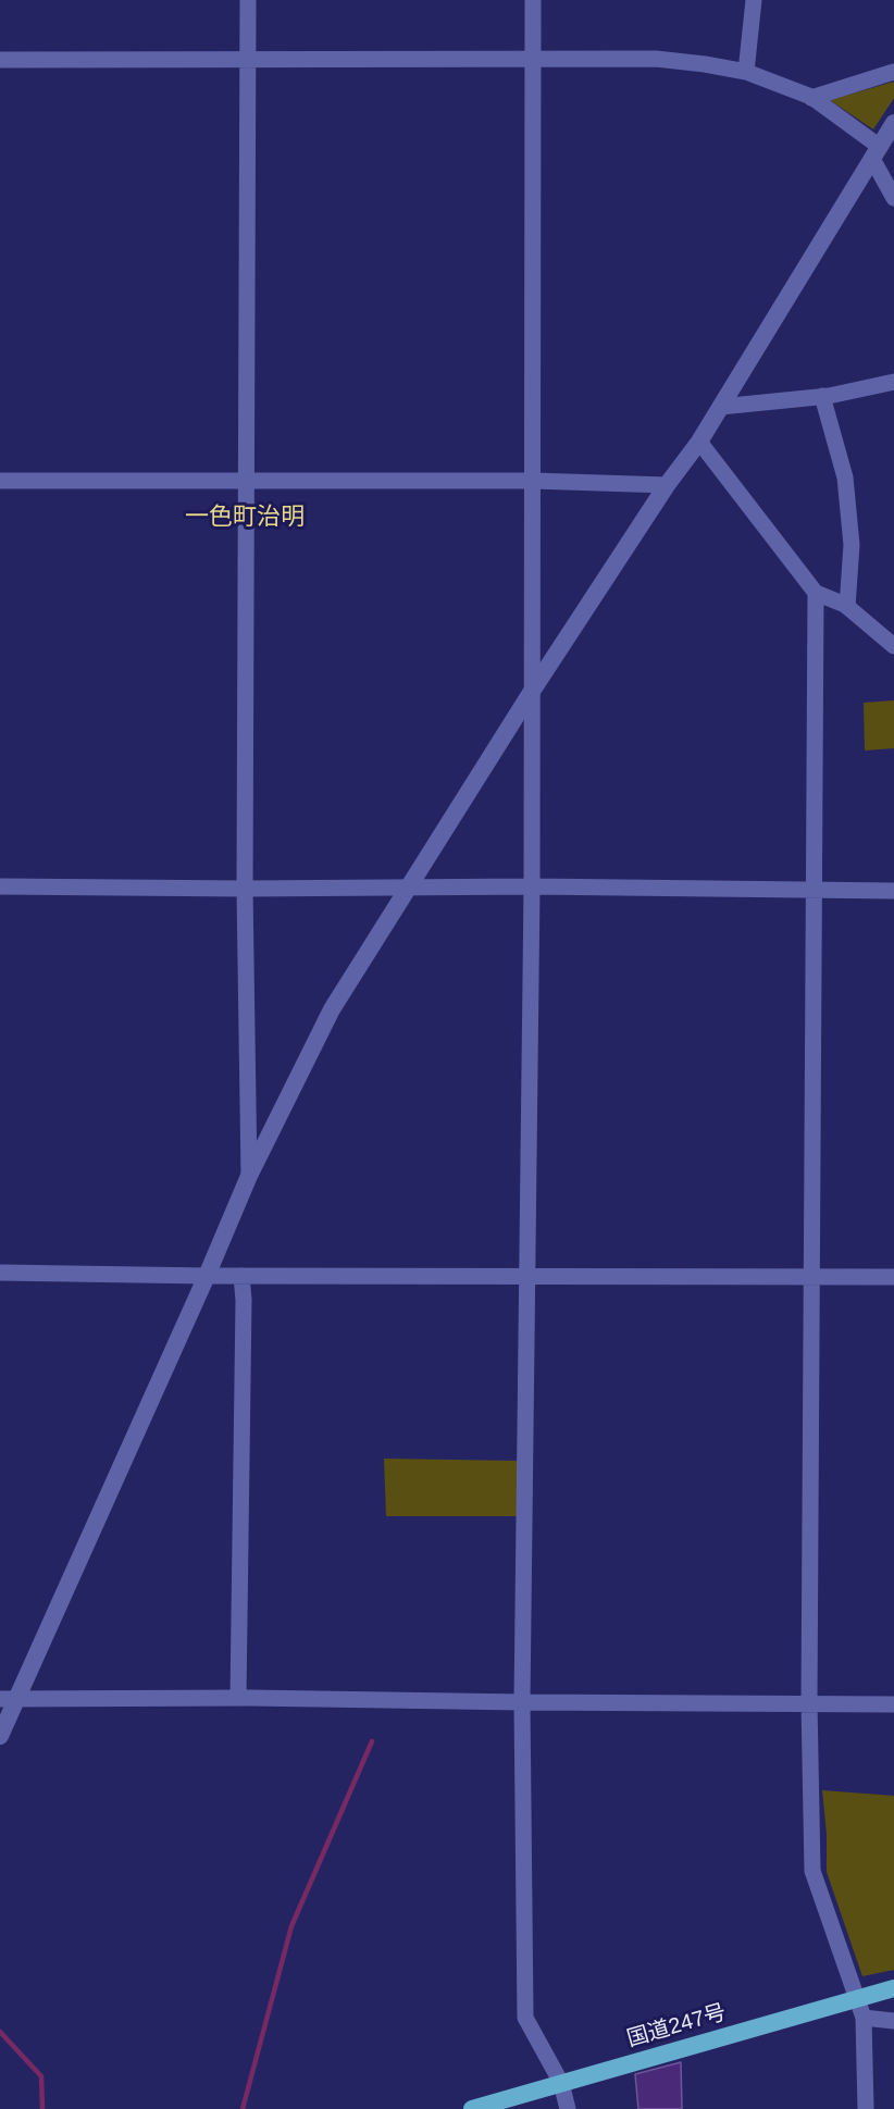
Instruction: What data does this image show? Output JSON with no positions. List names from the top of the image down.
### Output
{
  "streets": {
    "highway": ["国道247号"]
  },
  "districts": ["一色町治明"]
}
